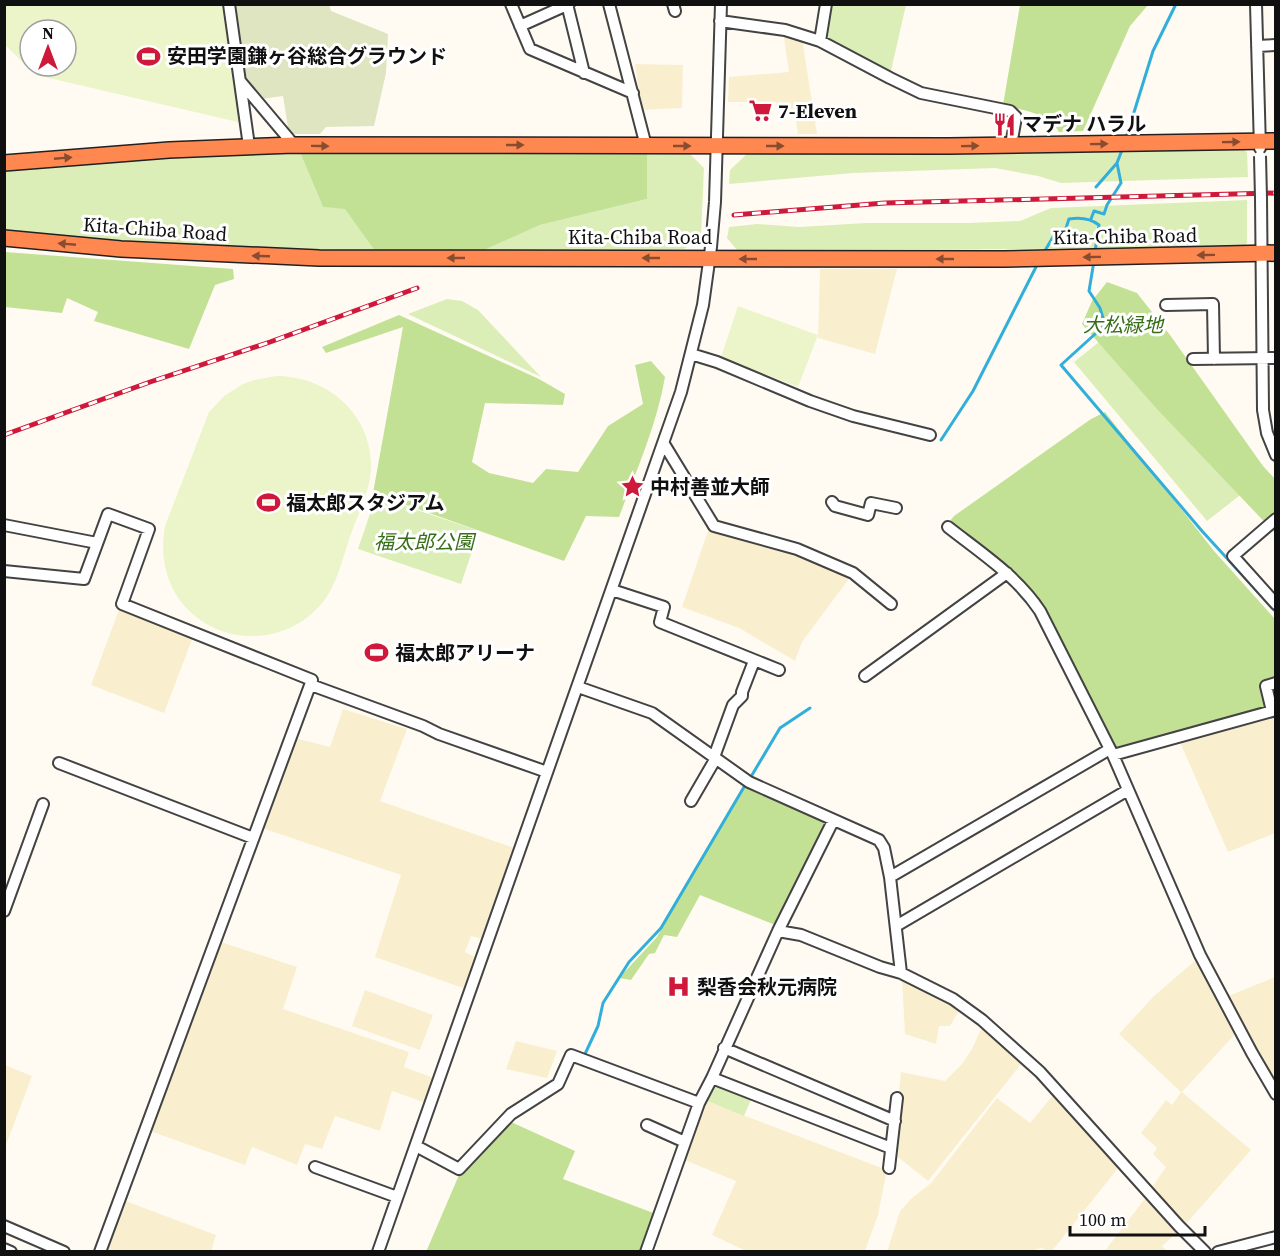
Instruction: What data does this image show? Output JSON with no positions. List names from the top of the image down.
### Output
{
  "streets": {
    "highway": ["Kita-Chiba Road"]
  },
  "parks": ["大松緑地", "福太郎公園"],
  "places": {
    "sports": ["安田学園鎌ヶ谷総合グラウンド", "福太郎スタジアム", "福太郎アリーナ"],
    "supermarket": ["7-Eleven"],
    "restaurant": ["マデナ ハラル"],
    "place": ["中村善並大師"],
    "hospital": ["梨香会秋元病院"]
  },
  "scale_bar": "100 m",
  "north": "top"
}
